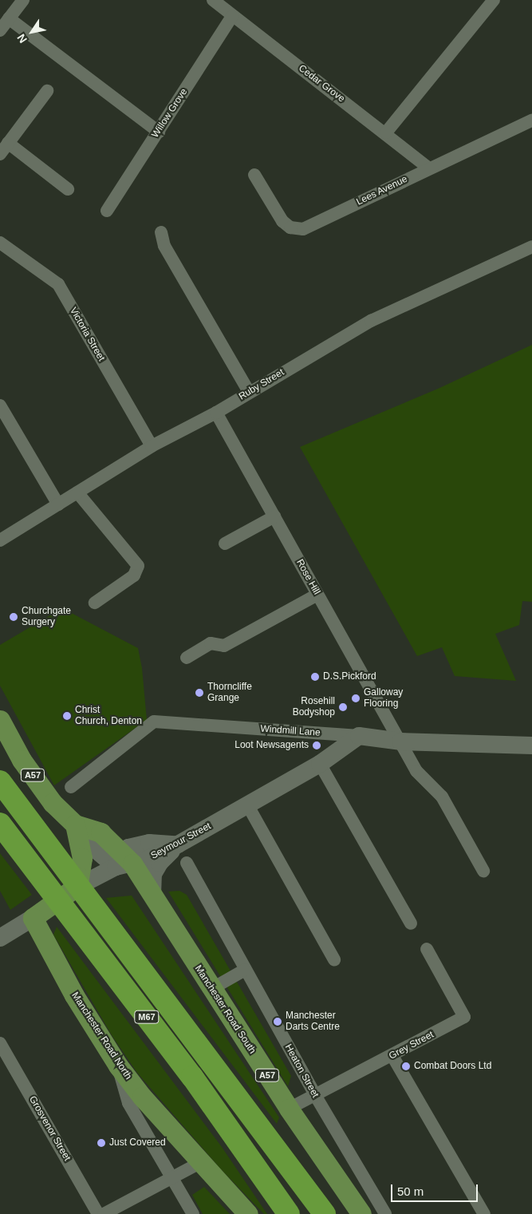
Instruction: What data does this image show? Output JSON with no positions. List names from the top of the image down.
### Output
{
  "streets": {
    "highway": ["M67"],
    "main road": [
      "A57",
      "Seymour Street",
      "Manchester Road South",
      "Manchester Road North"
    ],
    "street": [
      "Cedar Grove",
      "Willow Grove",
      "Lees Avenue",
      "Victoria Street",
      "Ruby Street",
      "Rose Hill",
      "Windmill Lane",
      "Grey Street",
      "Heaton Street",
      "Grosvenor Street"
    ]
  },
  "crossings": [
    ["Cedar Grove", "Willow Grove"],
    ["Cedar Grove", "Lees Avenue"],
    ["Victoria Street", "Ruby Street"],
    ["Ruby Street", "Rose Hill"],
    ["Rose Hill", "Windmill Lane"],
    ["Windmill Lane", "Seymour Street"],
    ["A57", "Seymour Street"],
    ["A57", "Manchester Road South"],
    ["Seymour Street", "Manchester Road South"],
    ["Seymour Street", "Manchester Road North"],
    ["Manchester Road South", "Grey Street"],
    ["Grey Street", "Heaton Street"]
  ],
  "places": [
    "Churchgate Surgery",
    "D.S.Pickford",
    "Thorncliffe Grange",
    "Galloway Flooring",
    "Rosehill Bodyshop",
    "Christ Church, Denton",
    "Loot Newsagents",
    "Manchester Darts Centre",
    "Combat Doors Ltd",
    "Just Covered"
  ],
  "scale_bar": "50 m",
  "north": "bottom left"
}
